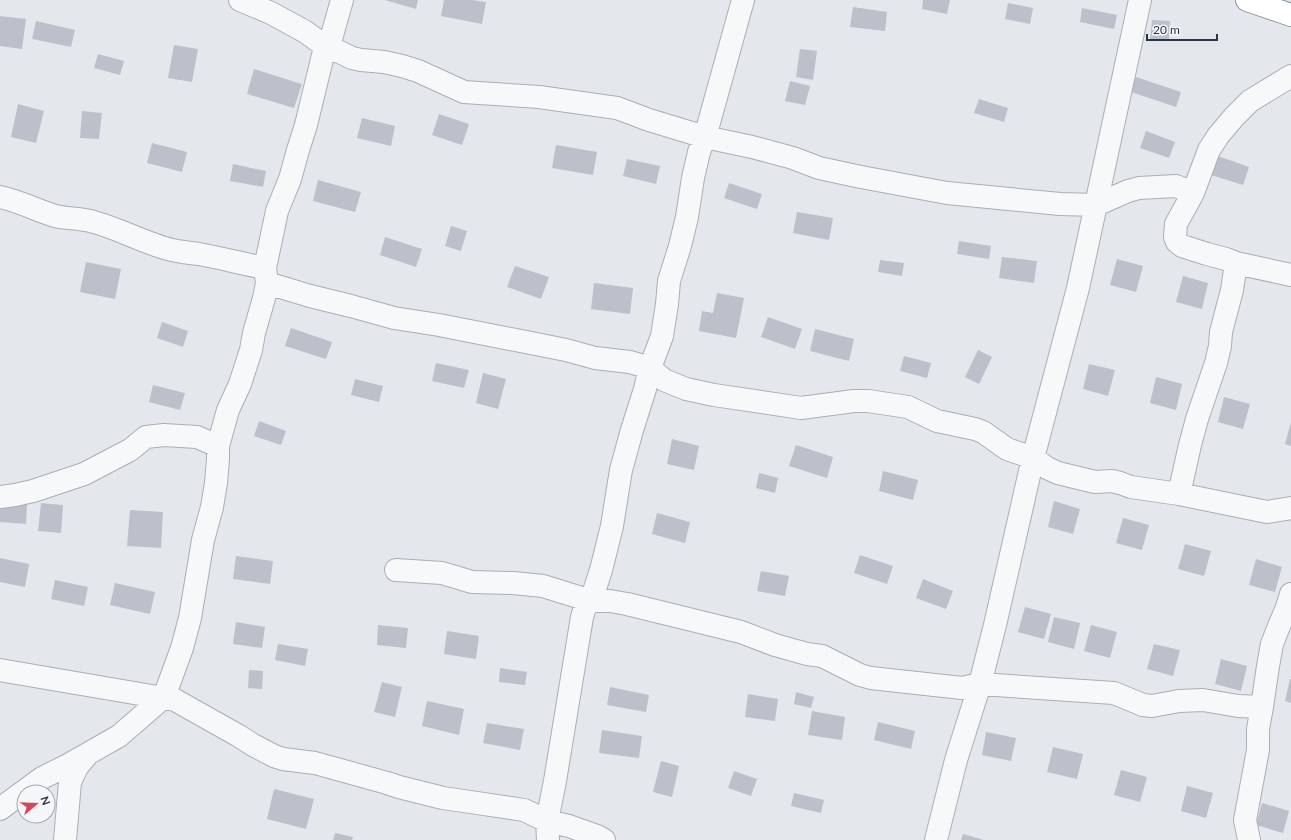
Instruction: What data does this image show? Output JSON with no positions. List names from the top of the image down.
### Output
{
  "scale_bar": "20 m",
  "north": "right"
}
